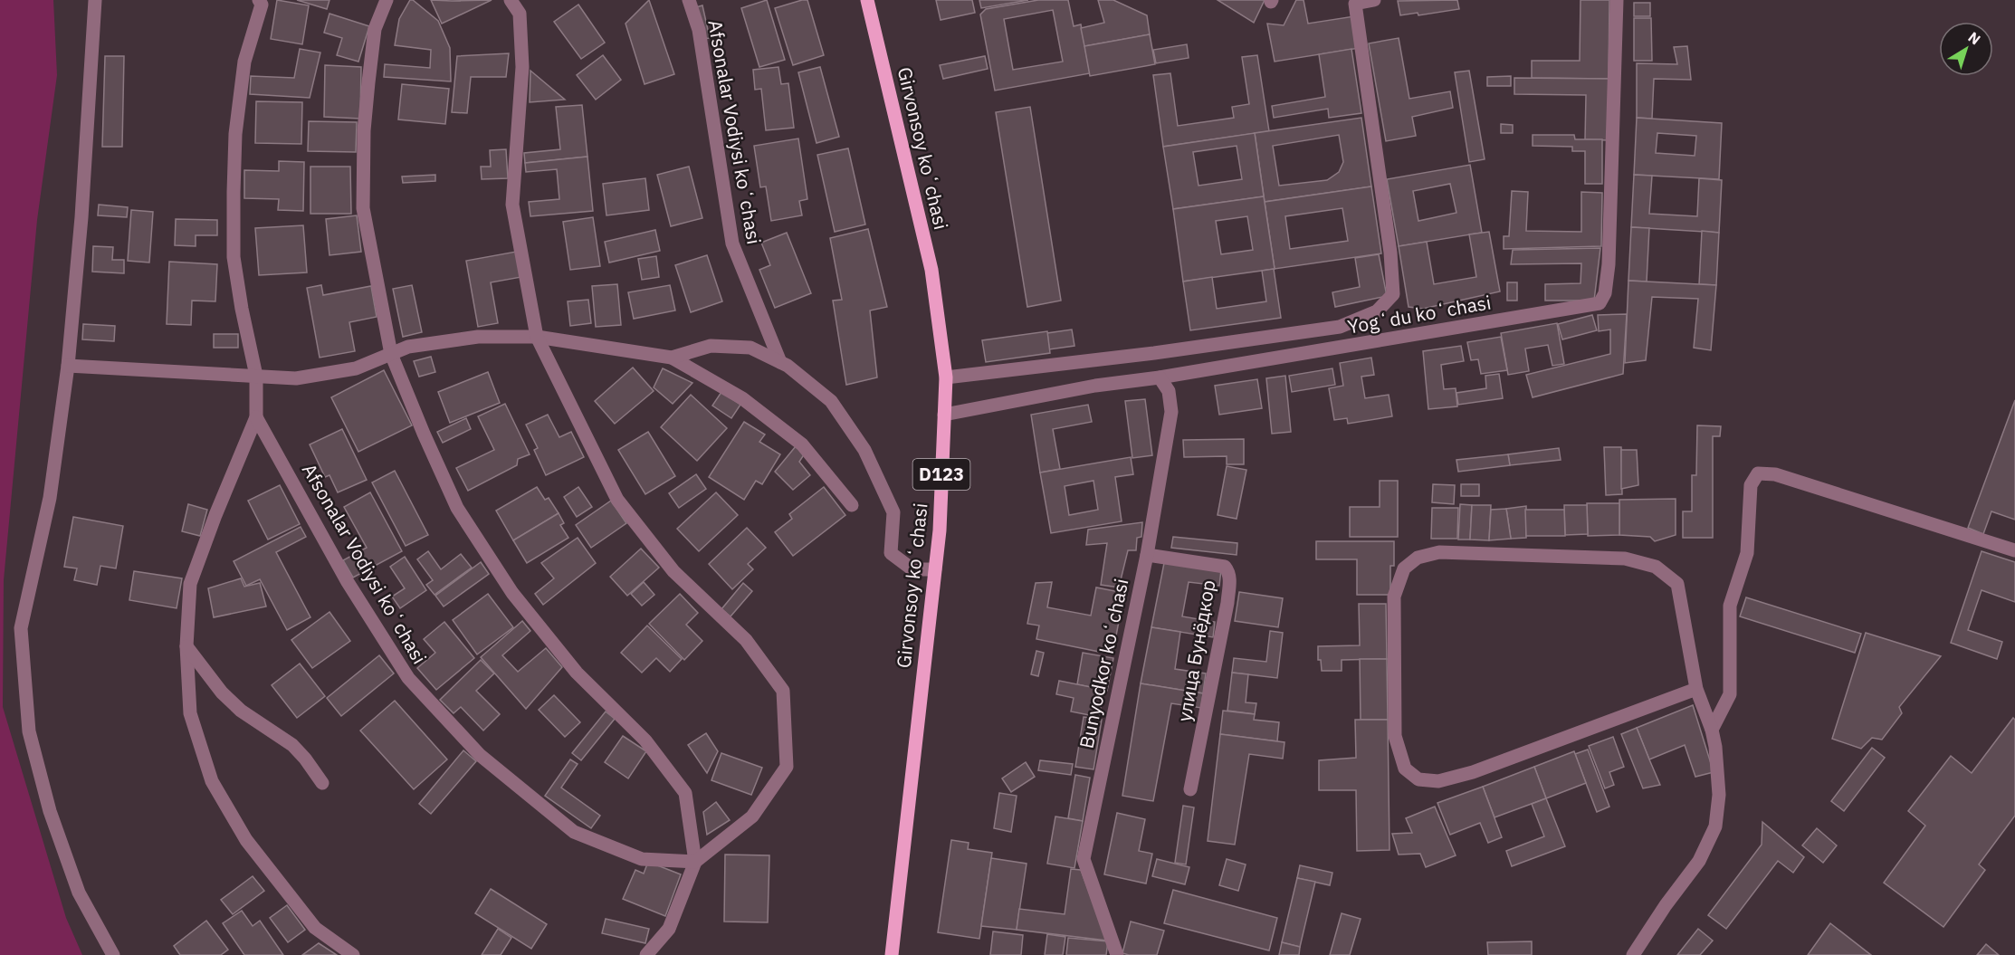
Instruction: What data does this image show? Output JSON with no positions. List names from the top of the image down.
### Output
{
  "streets": {
    "main road": ["Girvonsoy koʻchasi", "D123"],
    "street": [
      "Afsonalar Vodiysi koʻchasi",
      "Yogʻdu koʻchasi",
      "улица Бунёдкор",
      "Bunyodkor koʻchasi"
    ]
  },
  "crossings": [
    ["Girvonsoy koʻchasi", "Yogʻdu koʻchasi"],
    ["Yogʻdu koʻchasi", "Bunyodkor koʻchasi"],
    ["улица Бунёдкор", "Bunyodkor koʻchasi"]
  ],
  "north": "top right"
}
